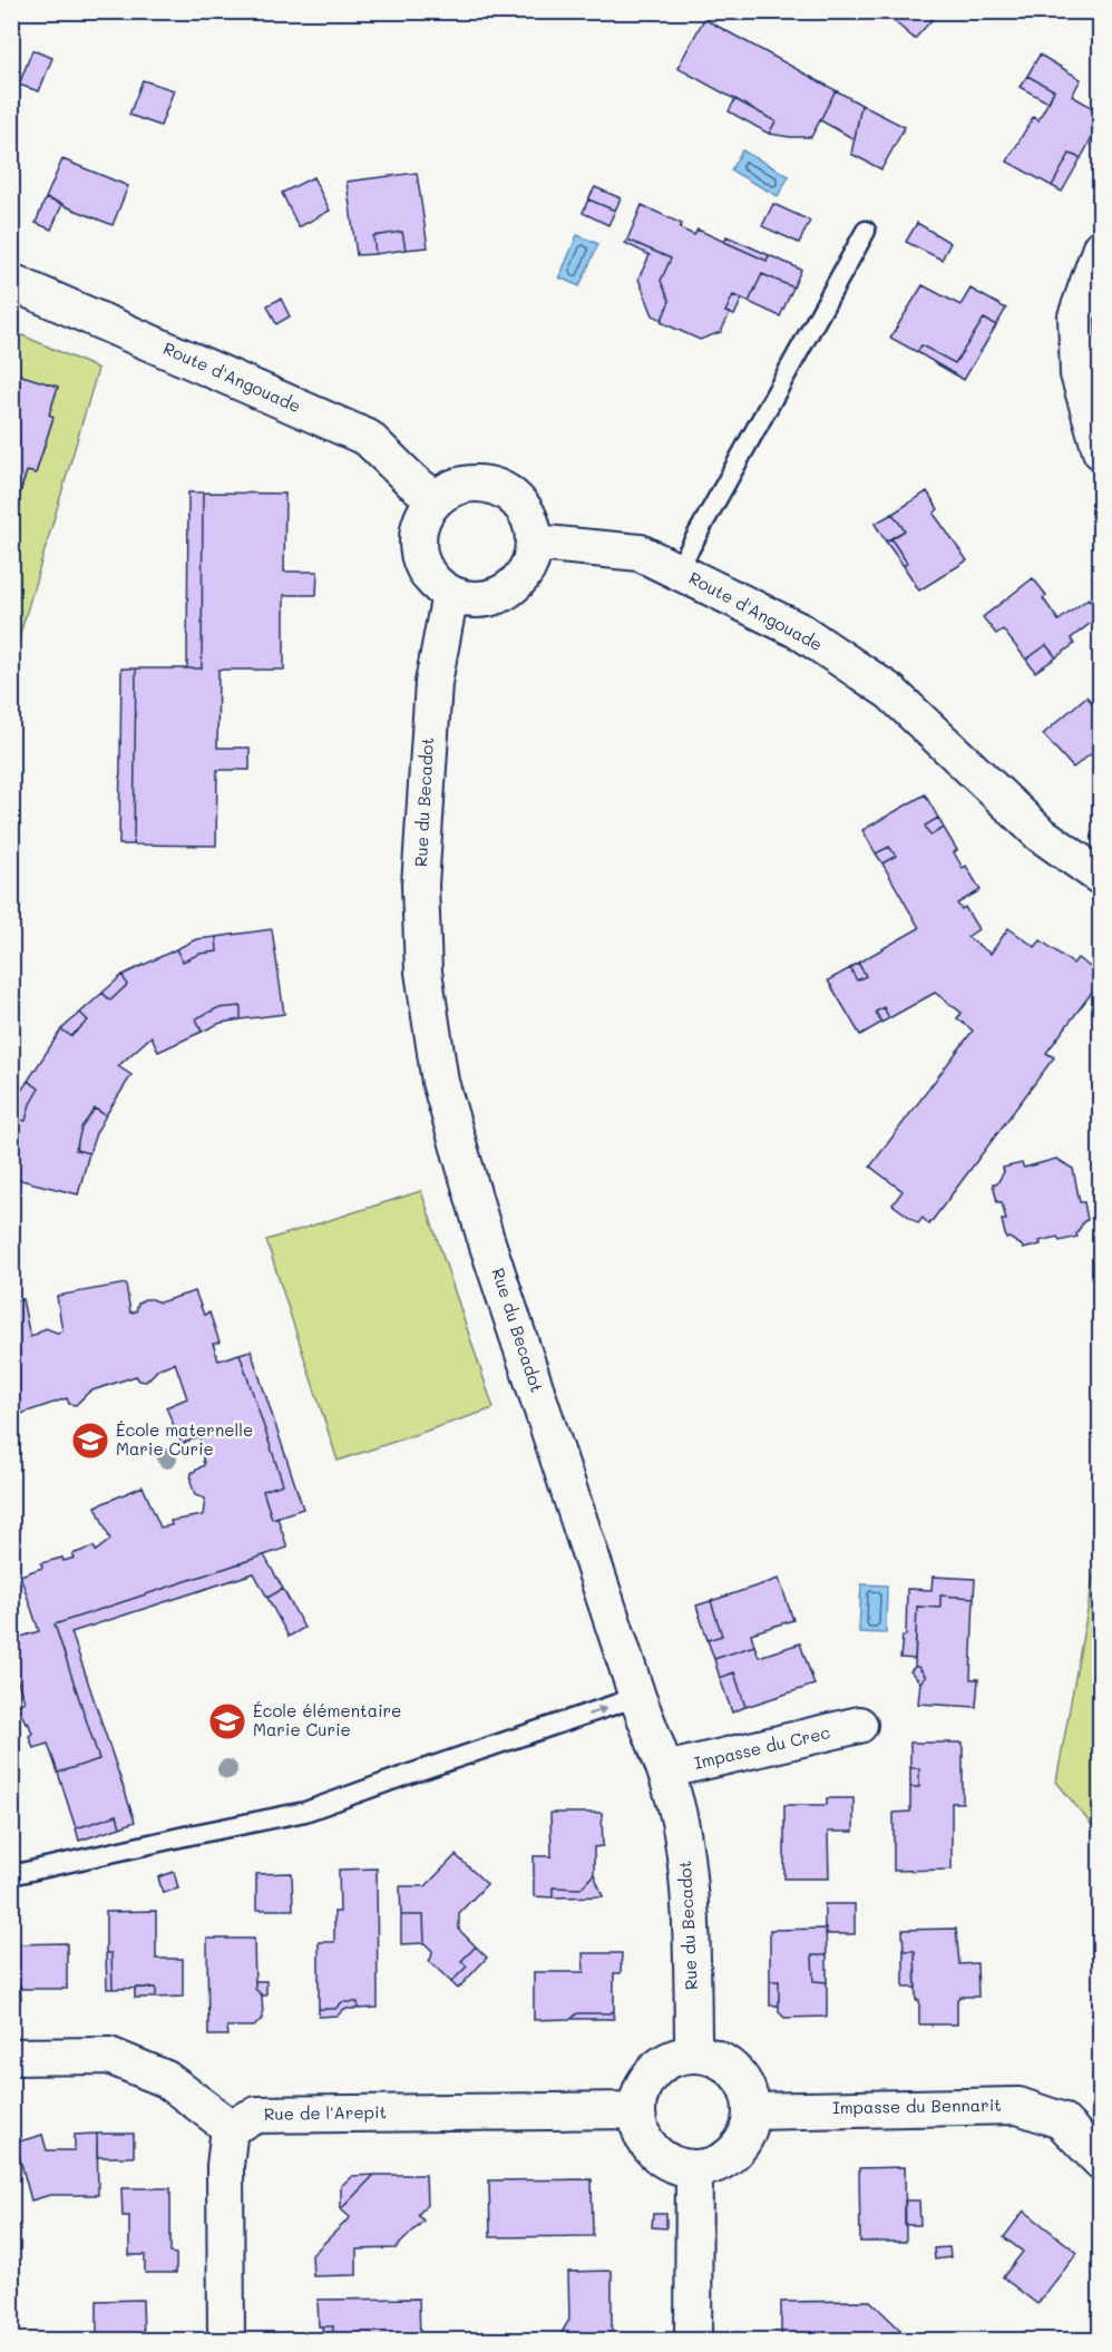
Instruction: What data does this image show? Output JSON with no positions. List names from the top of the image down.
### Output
{
  "streets": {
    "street": [
      "Route d'Angouade",
      "Rue du Becadot",
      "Impasse du Crec",
      "Impasse du Bennarit",
      "Rue de l'Arepit"
    ]
  },
  "crossings": [
    ["Route d'Angouade", "Rue du Becadot"],
    ["Rue du Becadot", "Impasse du Crec"],
    ["Rue du Becadot", "Impasse du Bennarit"],
    ["Rue du Becadot", "Rue de l'Arepit"],
    ["Impasse du Bennarit", "Rue de l'Arepit"]
  ],
  "places": {
    "school or university": ["École maternelle Marie Curie", "École élémentaire Marie Curie"]
  }
}
